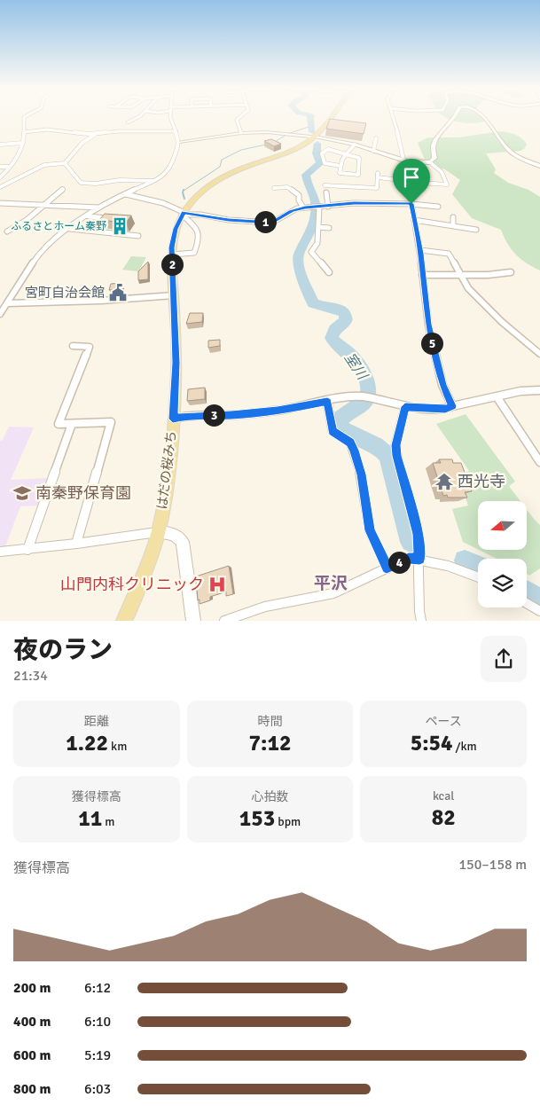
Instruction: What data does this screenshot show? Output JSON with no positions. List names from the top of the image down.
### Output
{
  "streets": {
    "main road": ["はだの桜みち"]
  },
  "districts": ["平沢"],
  "water": ["室川"],
  "places": {
    "building": ["ふるさとホーム秦野"],
    "public building": ["宮町自治会館"],
    "temple": ["西光寺"],
    "school or university": ["南秦野保育園"],
    "hospital": ["山門内科クリニック"]
  },
  "north": "left",
  "page": {
    "pins": [
      "1",
      "2",
      "5",
      "3",
      "4"
    ],
    "heading": ["夜のラン", "21:34"],
    "stats": [
      ["距離", "1.22 km"],
      ["時間", "7:12"],
      ["ペース", "5:54 /km"],
      ["獲得標高", "11 m"],
      ["心拍数", "153 bpm"],
      ["kcal", "82"]
    ],
    "chart": ["獲得標高", "150–158 m"],
    "list": [
      {
        "name": "200 m",
        "note": "6:12"
      },
      {
        "name": "400 m",
        "note": "6:10"
      },
      {
        "name": "600 m",
        "note": "5:19"
      },
      {
        "name": "800 m",
        "note": "6:03"
      }
    ]
  }
}
